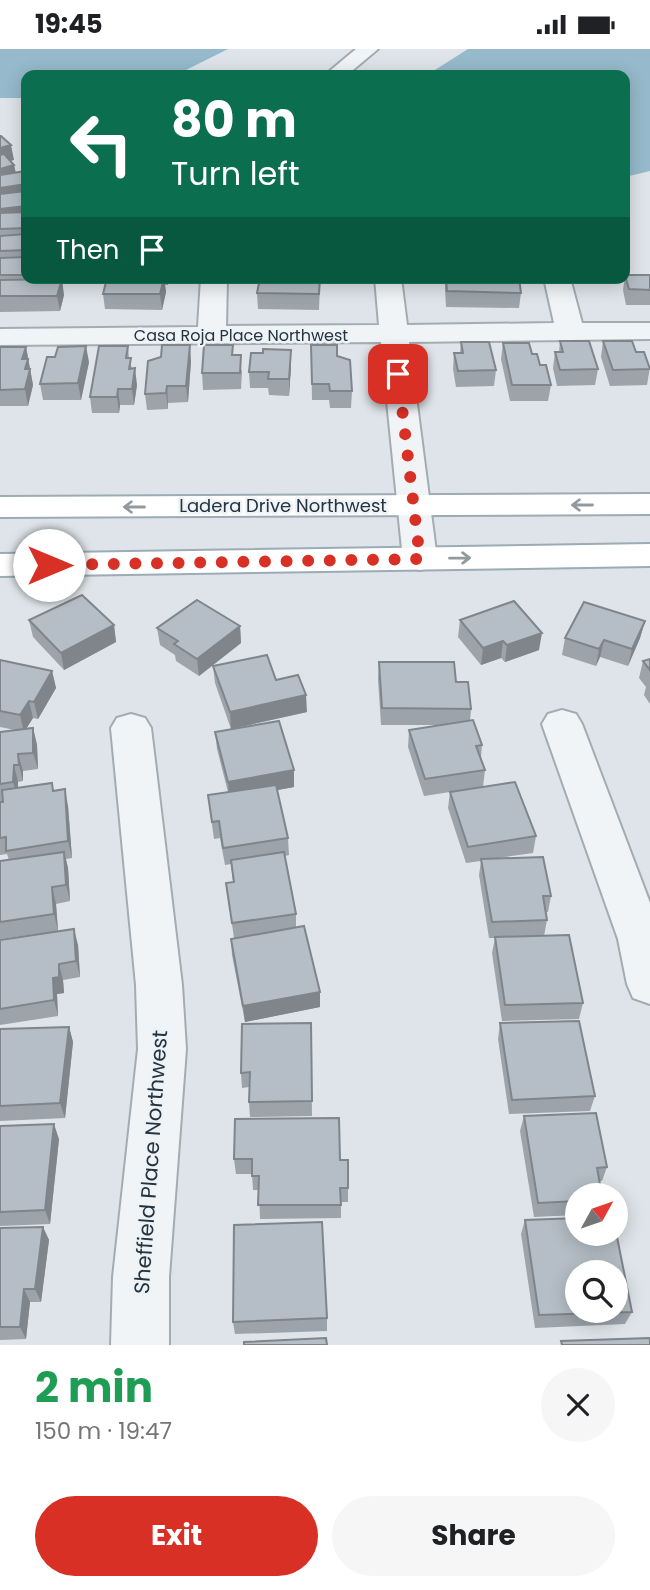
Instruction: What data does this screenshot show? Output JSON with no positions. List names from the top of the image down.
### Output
{
  "streets": {
    "main road": ["Ladera Drive Northwest"],
    "street": ["Casa Roja Place Northwest", "Sheffield Place Northwest"]
  },
  "north": "top right",
  "page": {
    "status": "19:45",
    "turn": ["80 m", "Turn left"],
    "then": "Then",
    "heading": ["2 min", "150 m · 19:47"],
    "buttons": ["Exit", "Share"]
  }
}
